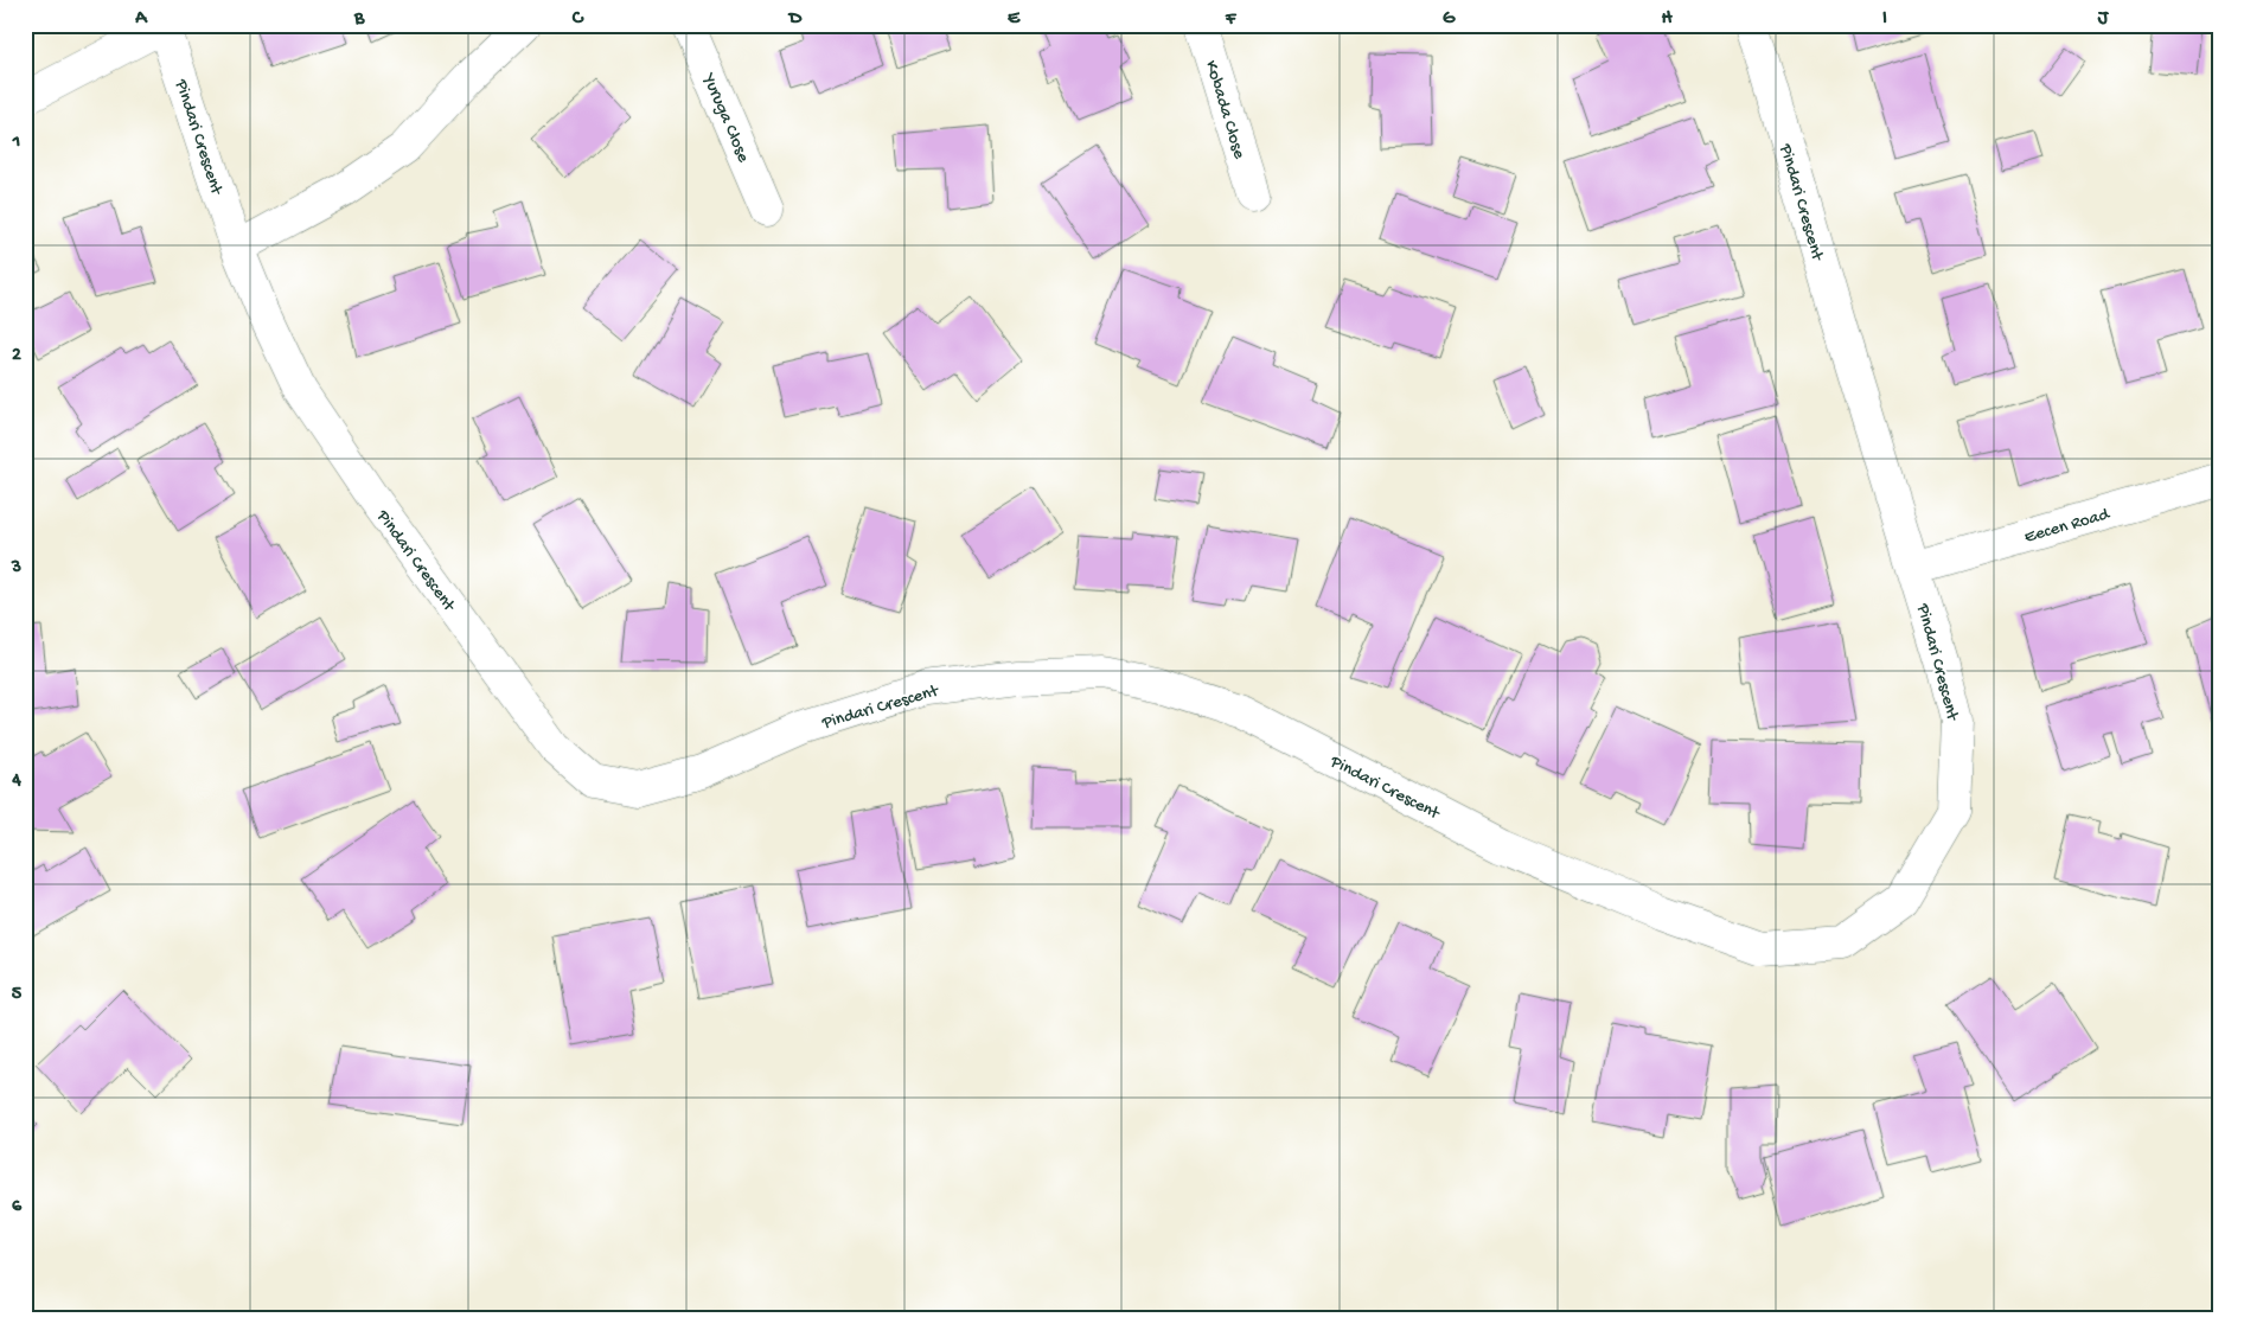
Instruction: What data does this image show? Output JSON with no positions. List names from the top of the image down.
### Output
{
  "streets": {
    "street": [
      "Kobada Close",
      "Yuruga Close",
      "Pindari Crescent",
      "Eecen Road"
    ]
  },
  "crossings": [
    ["Pindari Crescent", "Eecen Road"]
  ],
  "grid": {
    "columns": [
      "A",
      "B",
      "C",
      "D",
      "E",
      "F",
      "G",
      "H",
      "I",
      "J"
    ],
    "rows": [
      "1",
      "2",
      "3",
      "4",
      "5",
      "6"
    ]
  }
}
